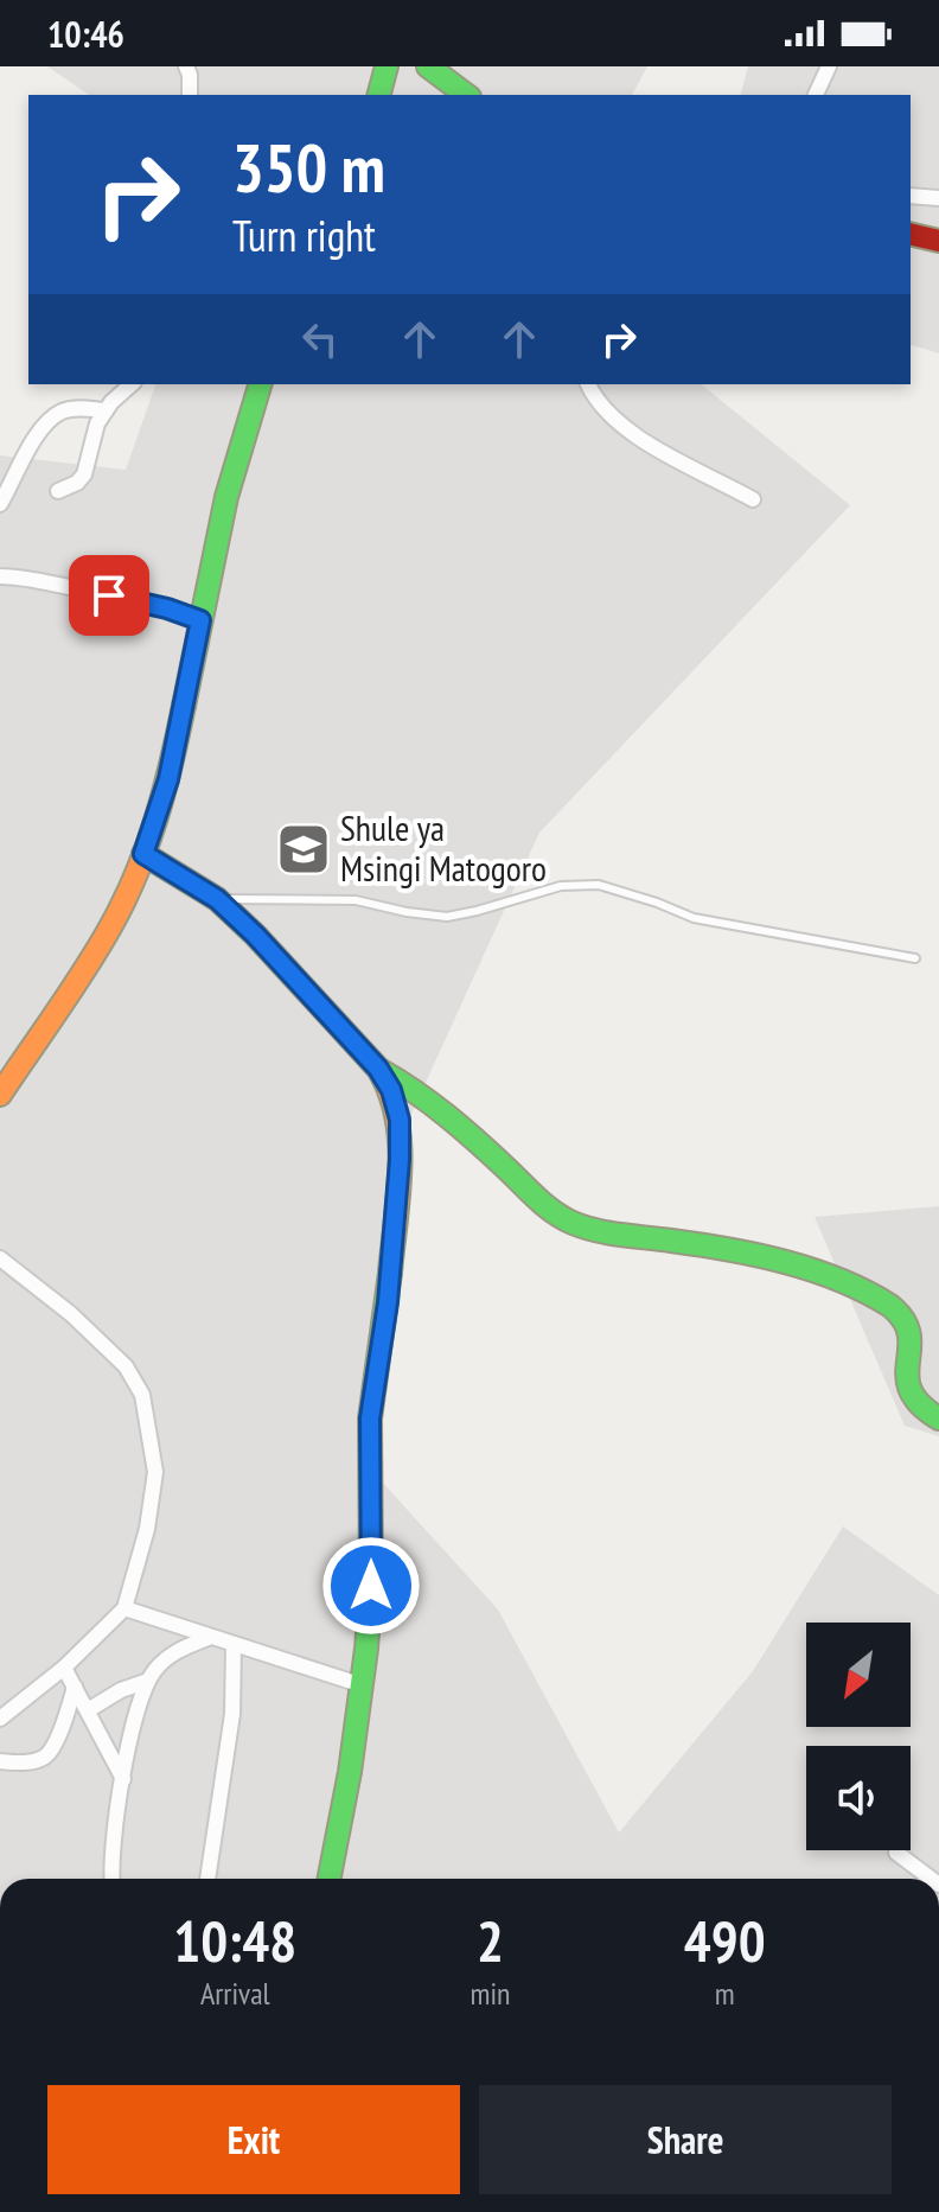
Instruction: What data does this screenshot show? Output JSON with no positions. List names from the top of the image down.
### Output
{
  "places": {
    "school or university": ["Shule ya Msingi Matogoro"]
  },
  "north": "bottom left",
  "page": {
    "status": "10:46",
    "turn": ["350 m", "Turn right"],
    "eta": [
      "10:48",
      "Arrival",
      "2",
      "min",
      "490",
      "m"
    ],
    "buttons": ["Exit", "Share"]
  }
}
